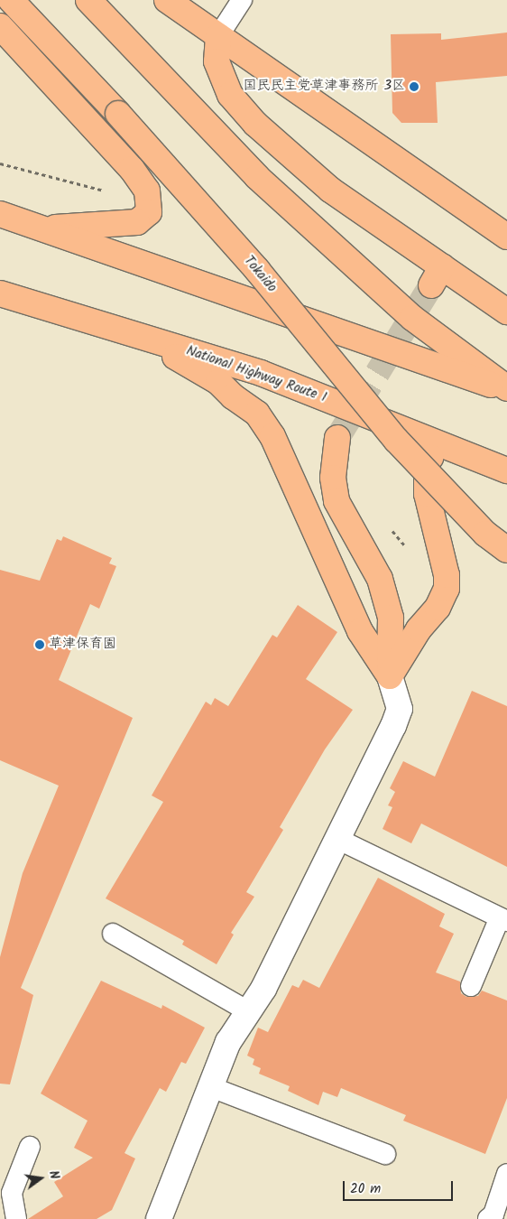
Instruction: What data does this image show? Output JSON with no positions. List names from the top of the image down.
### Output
{
  "streets": {
    "highway": ["Tokaido", "National Highway Route 1"]
  },
  "places": ["国民民主党草津事務所 3区", "草津保育園"],
  "scale_bar": "20 m",
  "north": "right"
}
